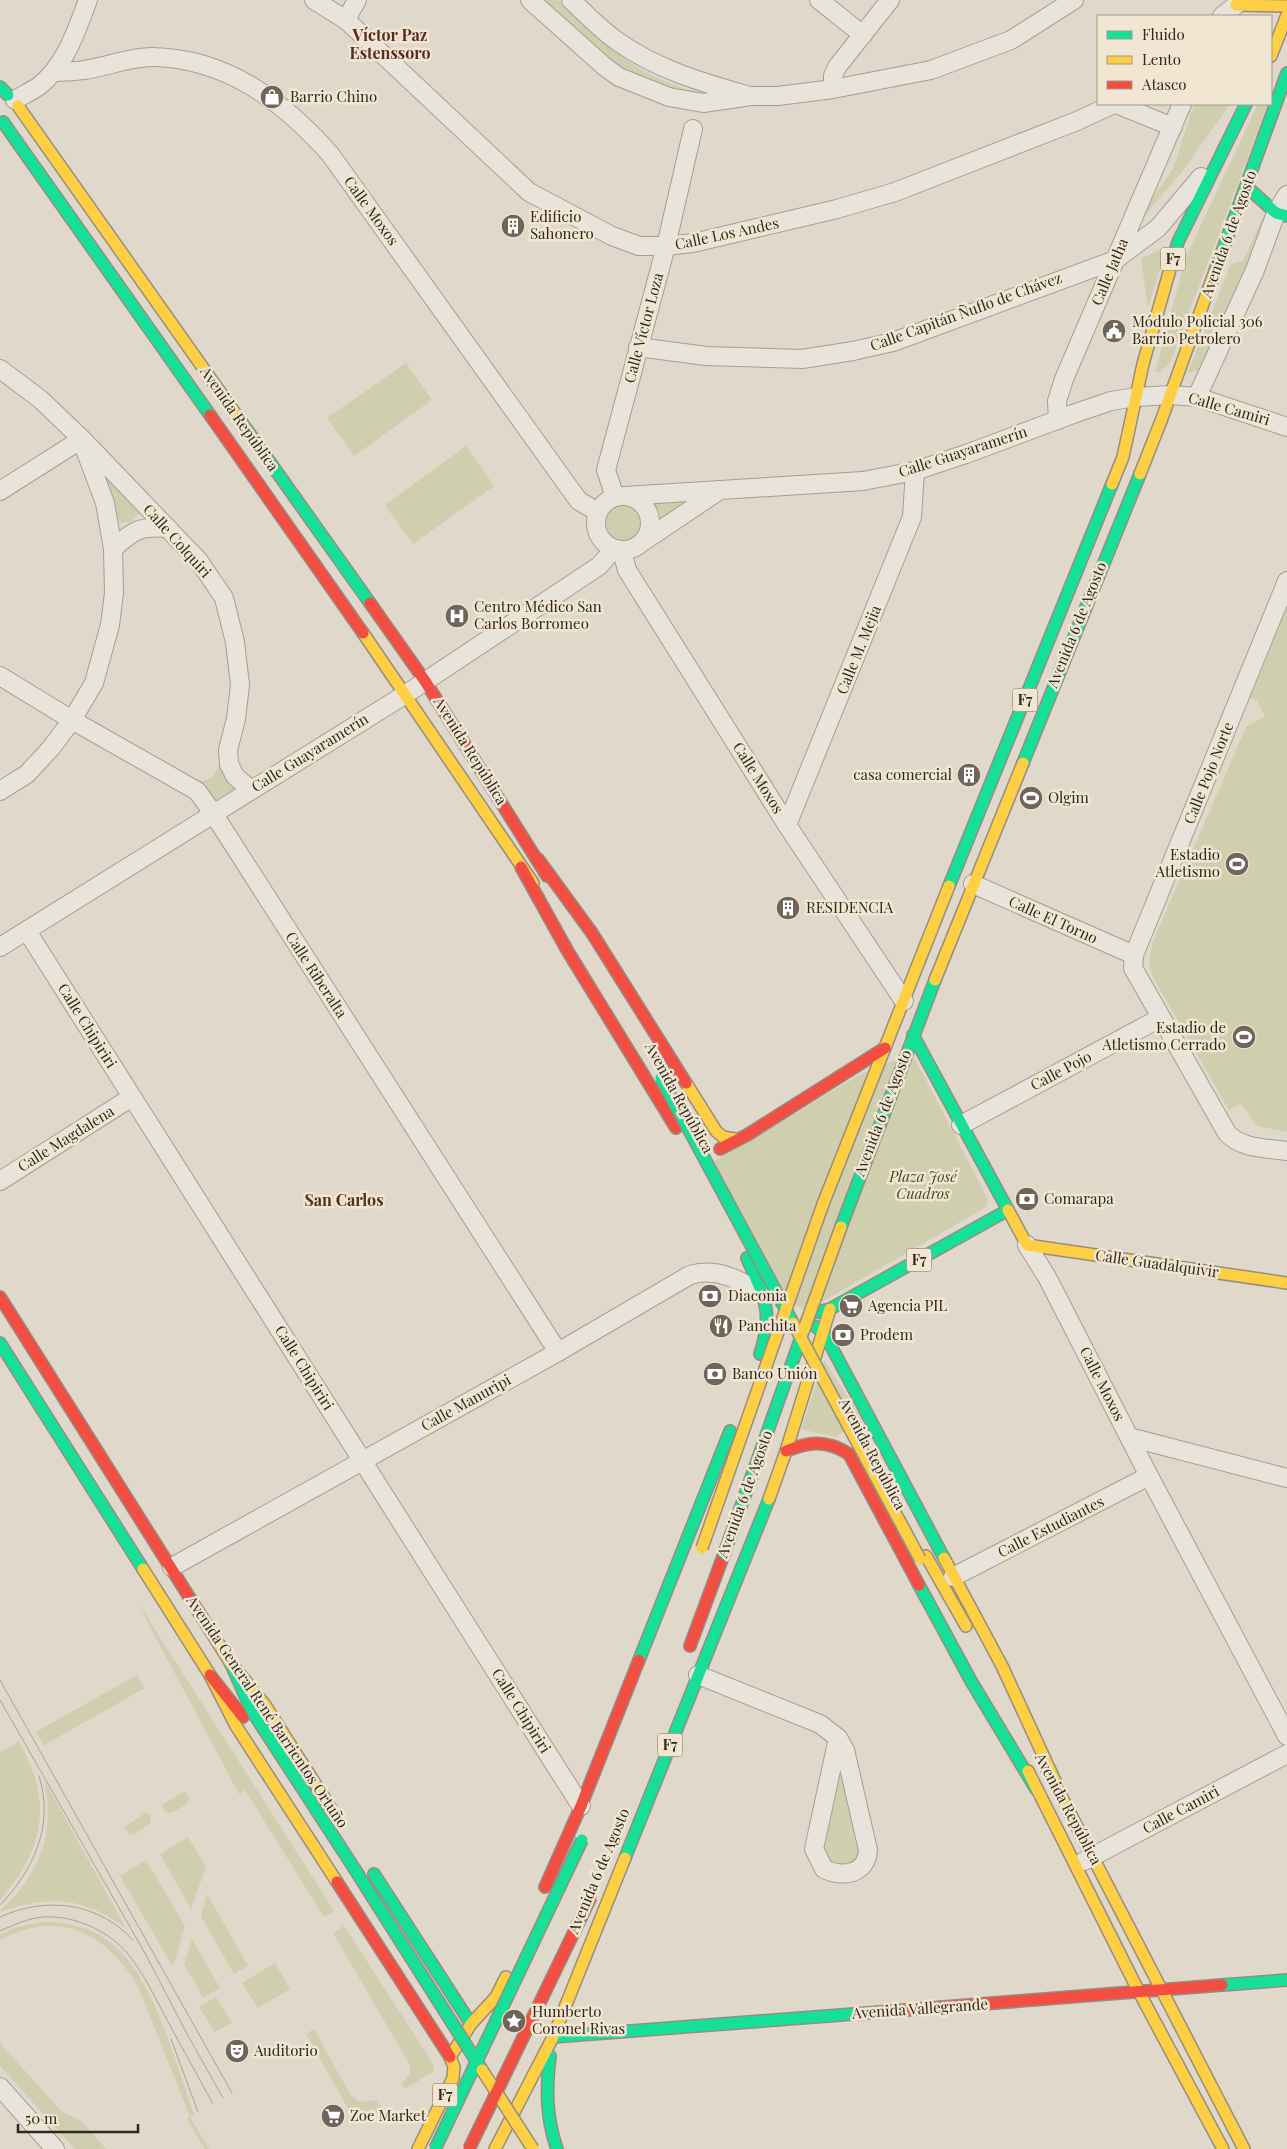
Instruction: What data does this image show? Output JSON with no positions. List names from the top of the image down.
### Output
{
  "streets": {
    "main road": [
      "Calle Moxos",
      "Avenida 6 de Agosto",
      "F7",
      "Avenida República",
      "Calle Guadalquivir",
      "Avenida General René Barrientos Ortuño",
      "Avenida Vallegrande"
    ],
    "street": [
      "Calle Los Andes",
      "Calle Jatha",
      "Calle Capitán Ñuflo de Chávez",
      "Calle Víctor Loza",
      "Calle Camiri",
      "Calle Guayaramerín",
      "Calle Colquiri",
      "Calle M. Mejia",
      "Calle Pojo Norte",
      "Calle El Torno",
      "Calle Riberalta",
      "Calle Chipiriri",
      "Calle Pojo",
      "Calle Magdalena",
      "Calle Manuripi",
      "Calle Estudiantes"
    ]
  },
  "crossings": [
    ["Calle Moxos", "Avenida 6 de Agosto"],
    ["Calle Moxos", "F7"],
    ["Calle Moxos", "Calle Víctor Loza"],
    ["Calle Moxos", "Calle Guayaramerín"],
    ["Calle Moxos", "Calle M. Mejia"],
    ["Calle Moxos", "Calle Pojo"],
    ["Calle Moxos", "Calle Guadalquivir"],
    ["Calle Moxos", "Calle Estudiantes"],
    ["Calle Los Andes", "Calle Víctor Loza"],
    ["Avenida 6 de Agosto", "F7"],
    ["Avenida 6 de Agosto", "Calle Capitán Ñuflo de Chávez"],
    ["Avenida 6 de Agosto", "Calle Camiri"],
    ["Avenida 6 de Agosto", "Calle Guayaramerín"],
    ["Avenida 6 de Agosto", "Calle El Torno"],
    ["Avenida 6 de Agosto", "Avenida Vallegrande"],
    ["F7", "Avenida General René Barrientos Ortuño"],
    ["Calle Jatha", "Calle Capitán Ñuflo de Chávez"],
    ["Calle Jatha", "Calle Guayaramerín"],
    ["Calle Capitán Ñuflo de Chávez", "Calle Víctor Loza"],
    ["Calle Víctor Loza", "Calle Guayaramerín"],
    ["Calle Camiri", "Avenida República"],
    ["Calle Camiri", "Calle Guayaramerín"],
    ["Avenida República", "Calle Guayaramerín"],
    ["Avenida República", "Calle Manuripi"],
    ["Avenida República", "Avenida Vallegrande"],
    ["Calle Guayaramerín", "Calle Colquiri"],
    ["Calle Guayaramerín", "Calle M. Mejia"],
    ["Calle Guayaramerín", "Calle Riberalta"],
    ["Calle Guayaramerín", "Calle Chipiriri"],
    ["Calle Pojo Norte", "Calle El Torno"],
    ["Calle Riberalta", "Calle Manuripi"],
    ["Calle Chipiriri", "Calle Magdalena"],
    ["Calle Chipiriri", "Calle Manuripi"],
    ["Calle Manuripi", "Avenida General René Barrientos Ortuño"]
  ],
  "districts": ["Víctor Paz Estenssoro", "San Carlos"],
  "parks": ["Plaza José Cuadros"],
  "places": {
    "shop": ["Barrio Chino"],
    "building": ["Edificio Sahonero", "casa comercial", "RESIDENCIA"],
    "public building": ["Módulo Policial 306 Barrio Petrolero"],
    "hospital": ["Centro Médico San Carlos Borromeo"],
    "sports": ["Olgim", "Estadio Atletismo", "Estadio de Atletismo Cerrado"],
    "bank": [
      "Comarapa",
      "Diaconia",
      "Prodem",
      "Banco Unión"
    ],
    "supermarket": ["Agencia PIL", "Zoe Market"],
    "restaurant": ["Panchita"],
    "place": ["Humberto Coronel Rivas"],
    "theatre": ["Auditorio"]
  },
  "legend": ["Fluido", "Lento", "Atasco"],
  "scale_bar": "50 m"
}
